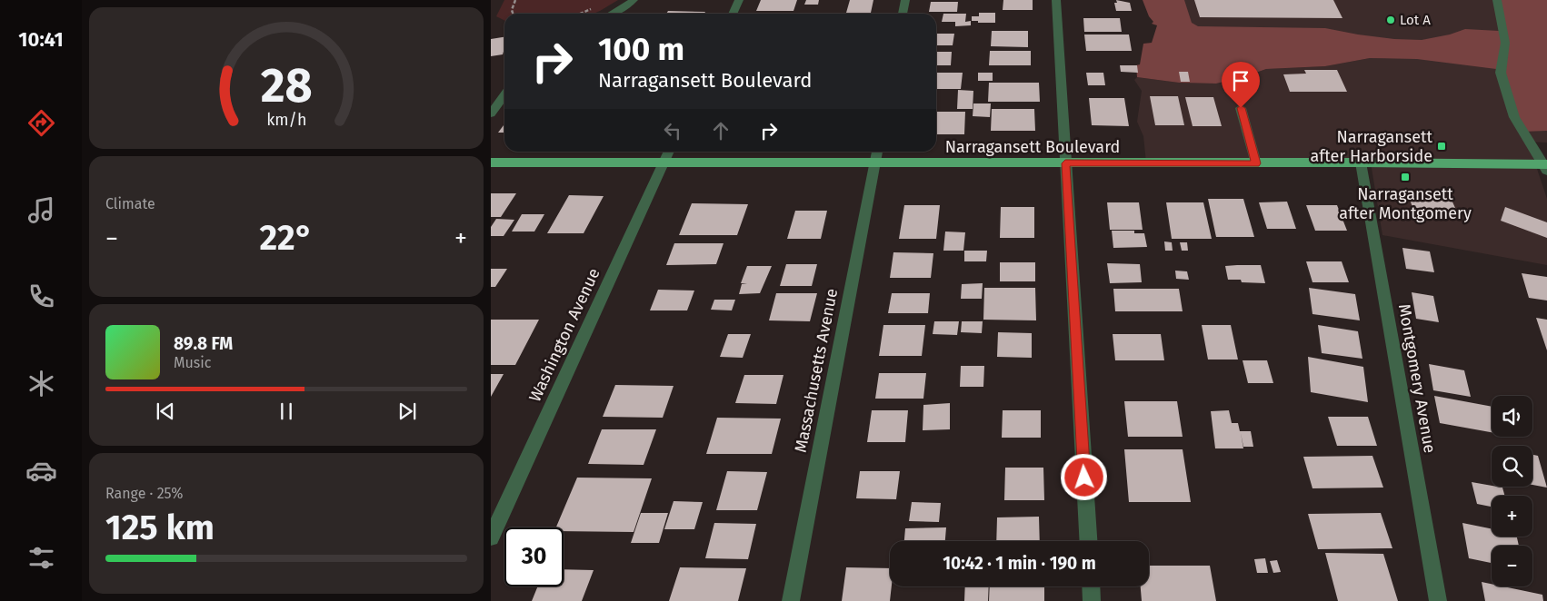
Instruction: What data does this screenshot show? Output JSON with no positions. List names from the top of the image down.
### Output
{
  "streets": {
    "main road": ["Narragansett Boulevard"],
    "street": ["Washington Avenue", "Massachusetts Avenue", "Montgomery Avenue"]
  },
  "crossings": [
    ["Narragansett Boulevard", "Washington Avenue"],
    ["Narragansett Boulevard", "Massachusetts Avenue"],
    ["Narragansett Boulevard", "Montgomery Avenue"]
  ],
  "places": {
    "other": ["Lot A"],
    "transit": ["Narragansett after Harborside", "Narragansett after Montgomery"]
  },
  "page": {
    "tabs": "10:41",
    "turn": ["100 m", "Narragansett Boulevard"],
    "tile": [
      "Climate",
      ["Range · 25%", "125 km"]
    ],
    "heat": ["−", "22°", "+"],
    "song": ["89.8 FM", "Music"],
    "map_buttons": ["+", "−"],
    "limit": "30",
    "trip": "10:42 · 1 min · 190 m",
    "gauge": ["28", "km/h"]
  }
}
